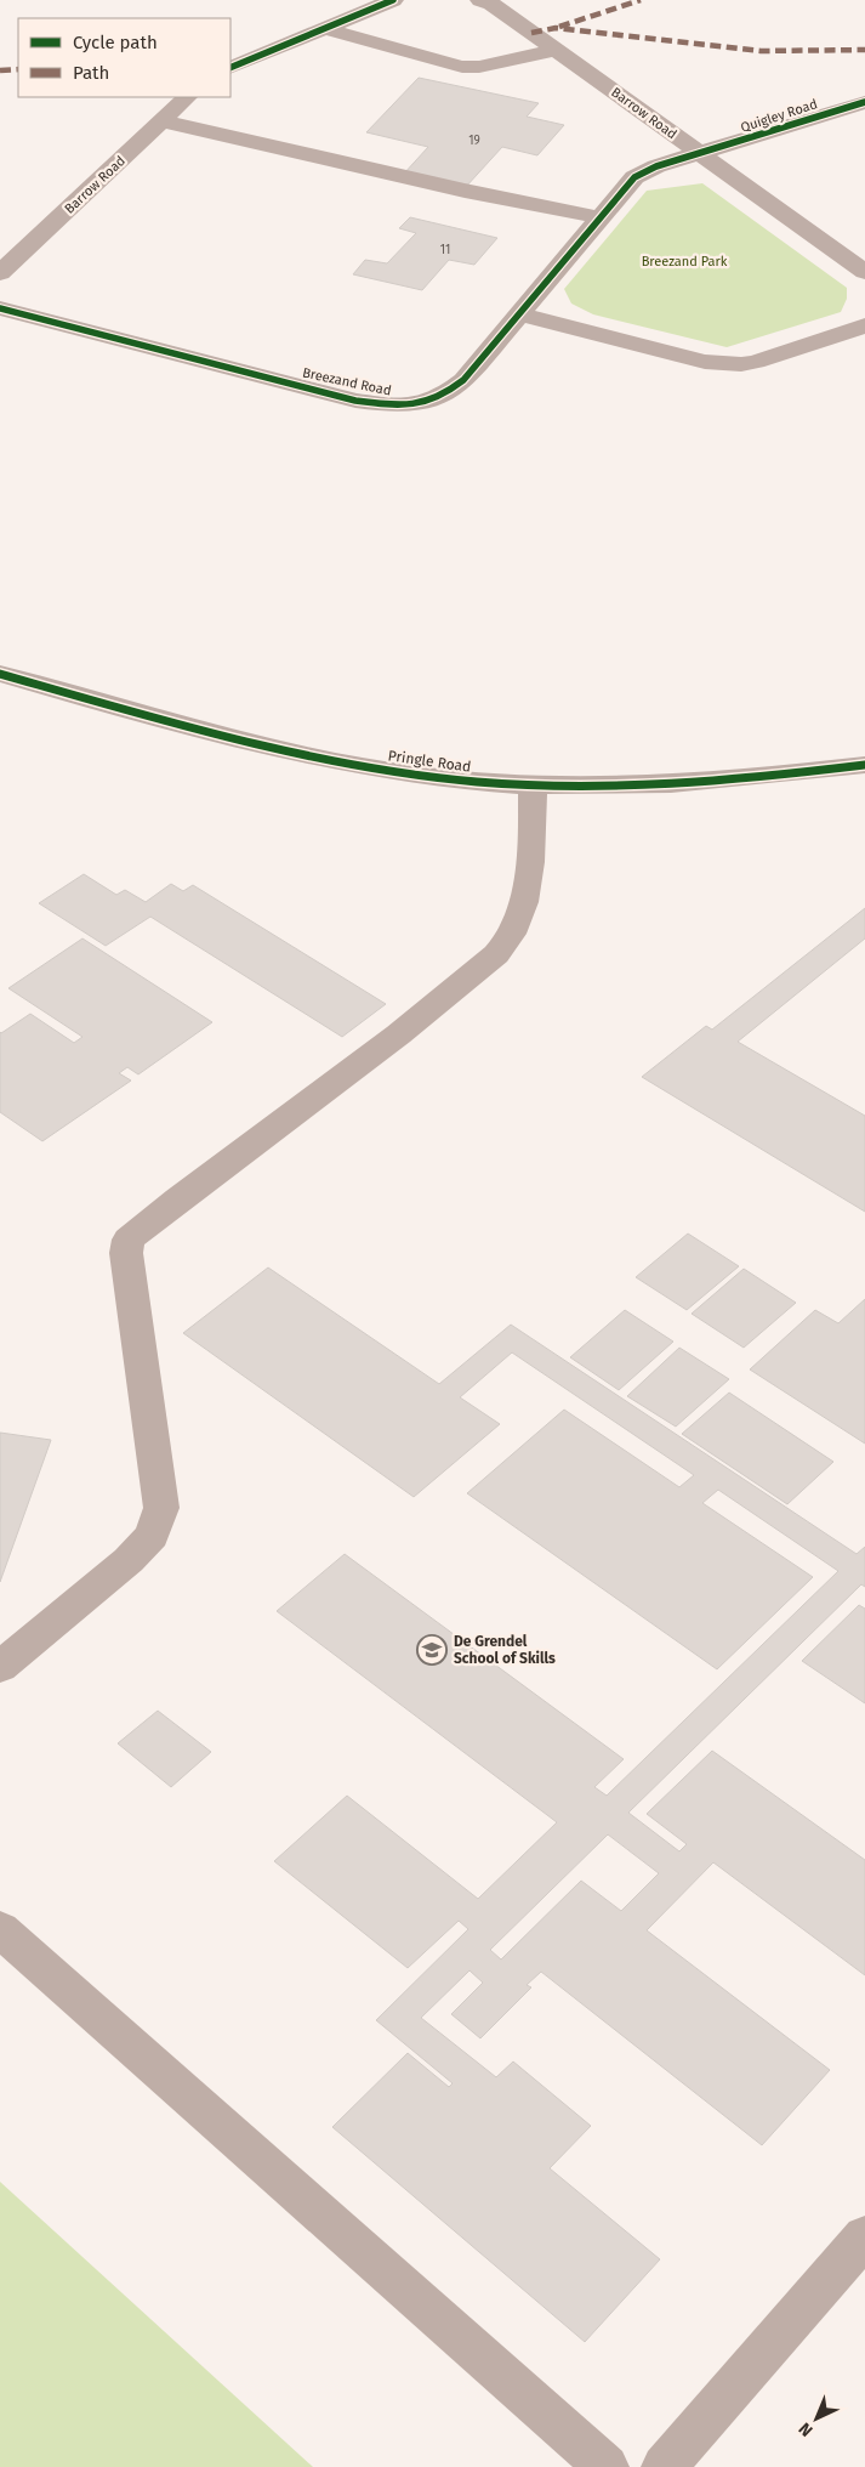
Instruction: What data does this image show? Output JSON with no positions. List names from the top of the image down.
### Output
{
  "streets": {
    "street": [
      "Barrow Road",
      "Quigley Road",
      "Breezand Road",
      "Pringle Road"
    ]
  },
  "crossings": [
    ["Barrow Road", "Quigley Road"],
    ["Barrow Road", "Breezand Road"],
    ["Quigley Road", "Breezand Road"]
  ],
  "parks": ["Breezand Park"],
  "places": {
    "school or university": ["De Grendel School of Skills"]
  },
  "house_numbers": ["19", "11"],
  "legend": ["Cycle path", "Path"],
  "north": "bottom left"
}
